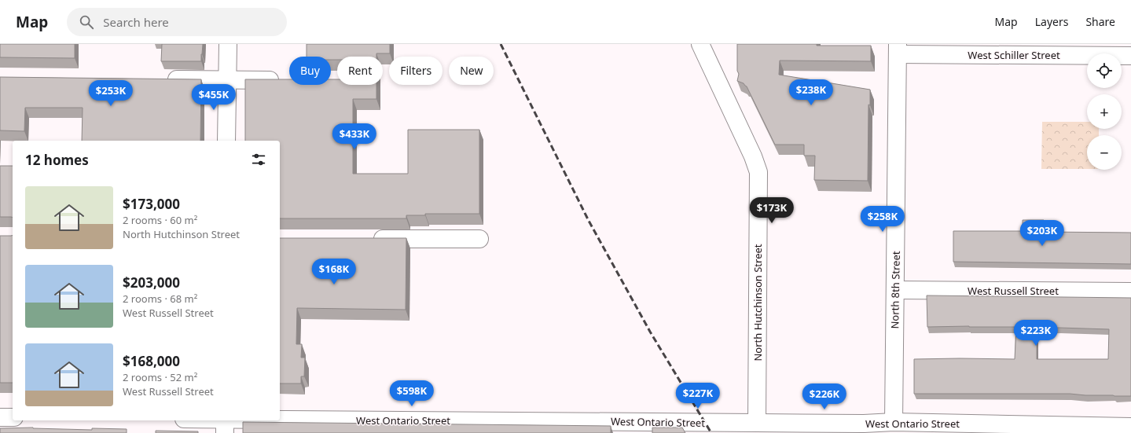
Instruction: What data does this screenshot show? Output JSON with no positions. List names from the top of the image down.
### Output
{
  "streets": {
    "street": [
      "West Schiller Street",
      "North 8th Street",
      "West Russell Street",
      "North Hutchinson Street",
      "West Ontario Street"
    ]
  },
  "crossings": [
    ["West Schiller Street", "North 8th Street"],
    ["North 8th Street", "West Russell Street"],
    ["North 8th Street", "West Ontario Street"],
    ["North Hutchinson Street", "West Ontario Street"]
  ],
  "page": {
    "header": "Map",
    "search": "Search here",
    "nav": ["Map", "Layers", "Share"],
    "map_buttons": ["+", "−"],
    "chip": [
      "Buy",
      "Rent",
      "Filters",
      "New"
    ],
    "price": [
      "$238K",
      "$253K",
      "$455K",
      "$433K",
      "$173K",
      "$258K",
      "$203K",
      "$168K",
      "$223K",
      "$598K",
      "$227K",
      "$226K"
    ],
    "heading": "12 homes",
    "list": [
      {
        "name": "$173,000",
        "note": "2 rooms · 60 m² · North Hutchinson Street"
      },
      {
        "name": "$203,000",
        "note": "2 rooms · 68 m² · West Russell Street"
      },
      {
        "name": "$168,000",
        "note": "2 rooms · 52 m² · West Russell Street"
      }
    ]
  }
}
